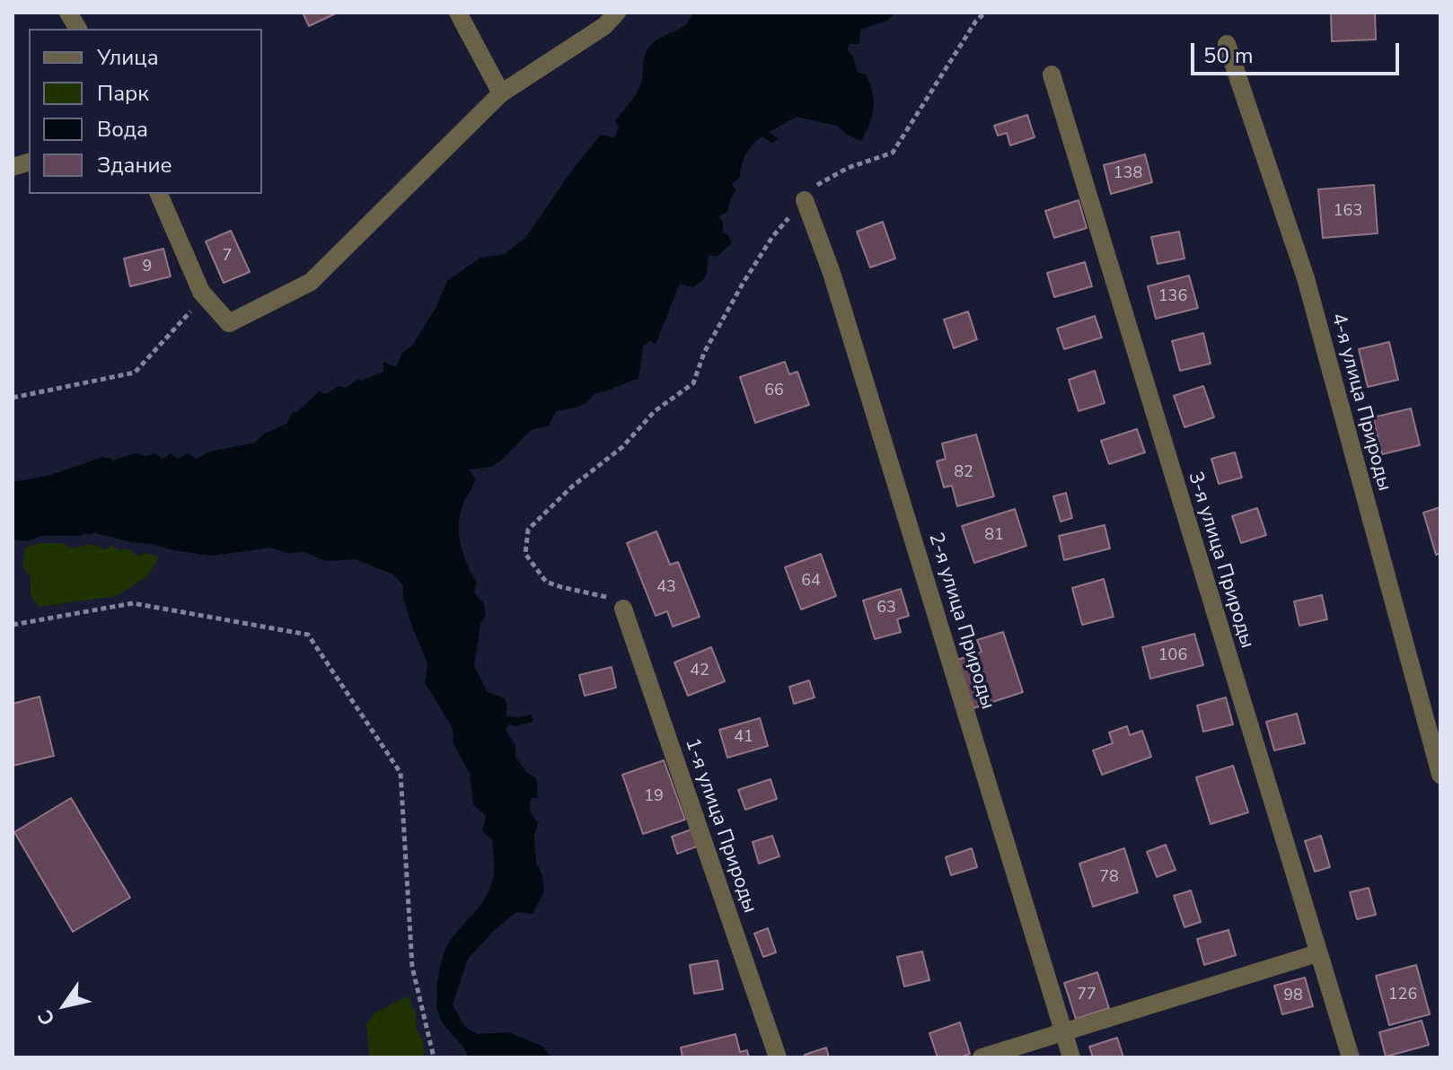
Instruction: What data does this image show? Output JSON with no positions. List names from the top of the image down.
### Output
{
  "streets": {
    "street": [
      "4-я улица Природы",
      "3-я улица Природы",
      "2-я улица Природы",
      "1-я улица Природы"
    ]
  },
  "house_numbers": [
    "138",
    "163",
    "7",
    "9",
    "136",
    "66",
    "82",
    "81",
    "64",
    "43",
    "63",
    "106",
    "42",
    "41",
    "19",
    "78",
    "77",
    "126",
    "98"
  ],
  "legend": [
    "Улица",
    "Парк",
    "Вода",
    "Здание"
  ],
  "scale_bar": "50 m",
  "north": "bottom left"
}
